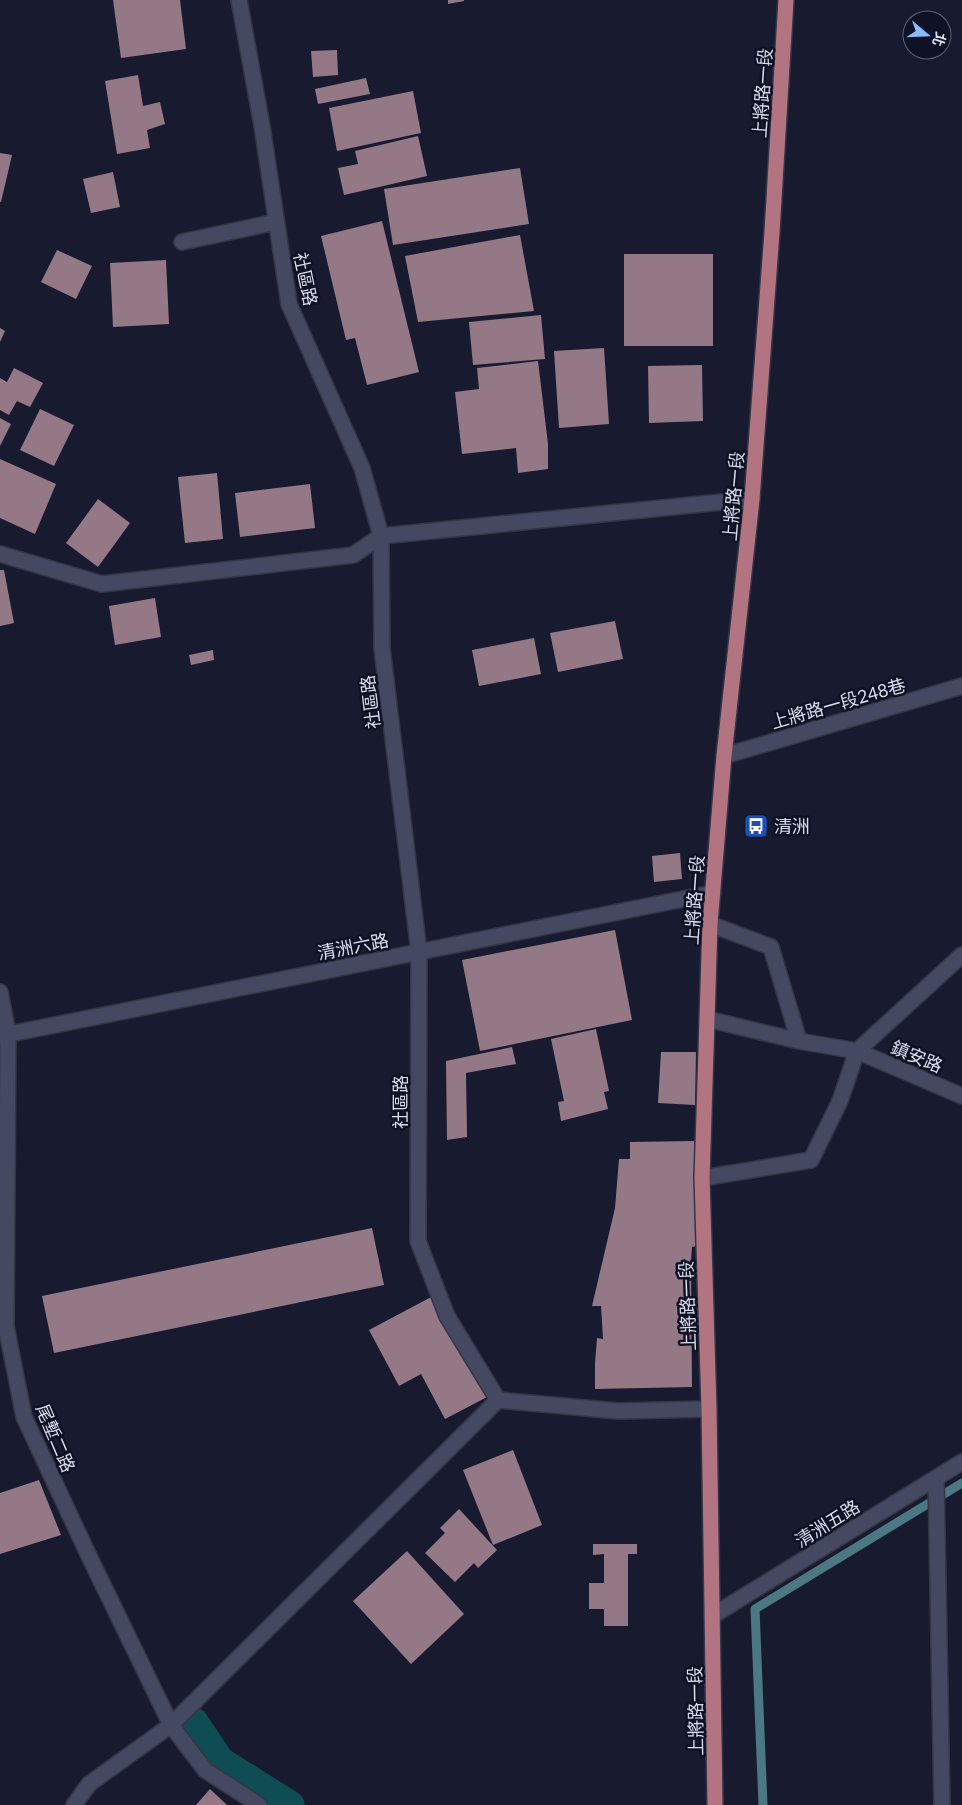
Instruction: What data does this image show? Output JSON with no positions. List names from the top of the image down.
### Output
{
  "streets": {
    "main road": ["上將路一段"],
    "street": [
      "社區路",
      "上將路一段248巷",
      "清洲六路",
      "鎮安路",
      "尾塹二路",
      "清洲五路"
    ]
  },
  "crossings": [
    ["上將路一段", "上將路一段248巷"],
    ["上將路一段", "清洲六路"],
    ["上將路一段", "鎮安路"],
    ["上將路一段", "清洲五路"],
    ["社區路", "清洲六路"],
    ["清洲六路", "尾塹二路"]
  ],
  "places": {
    "bus stop": ["清洲"]
  },
  "north": "right"
}
